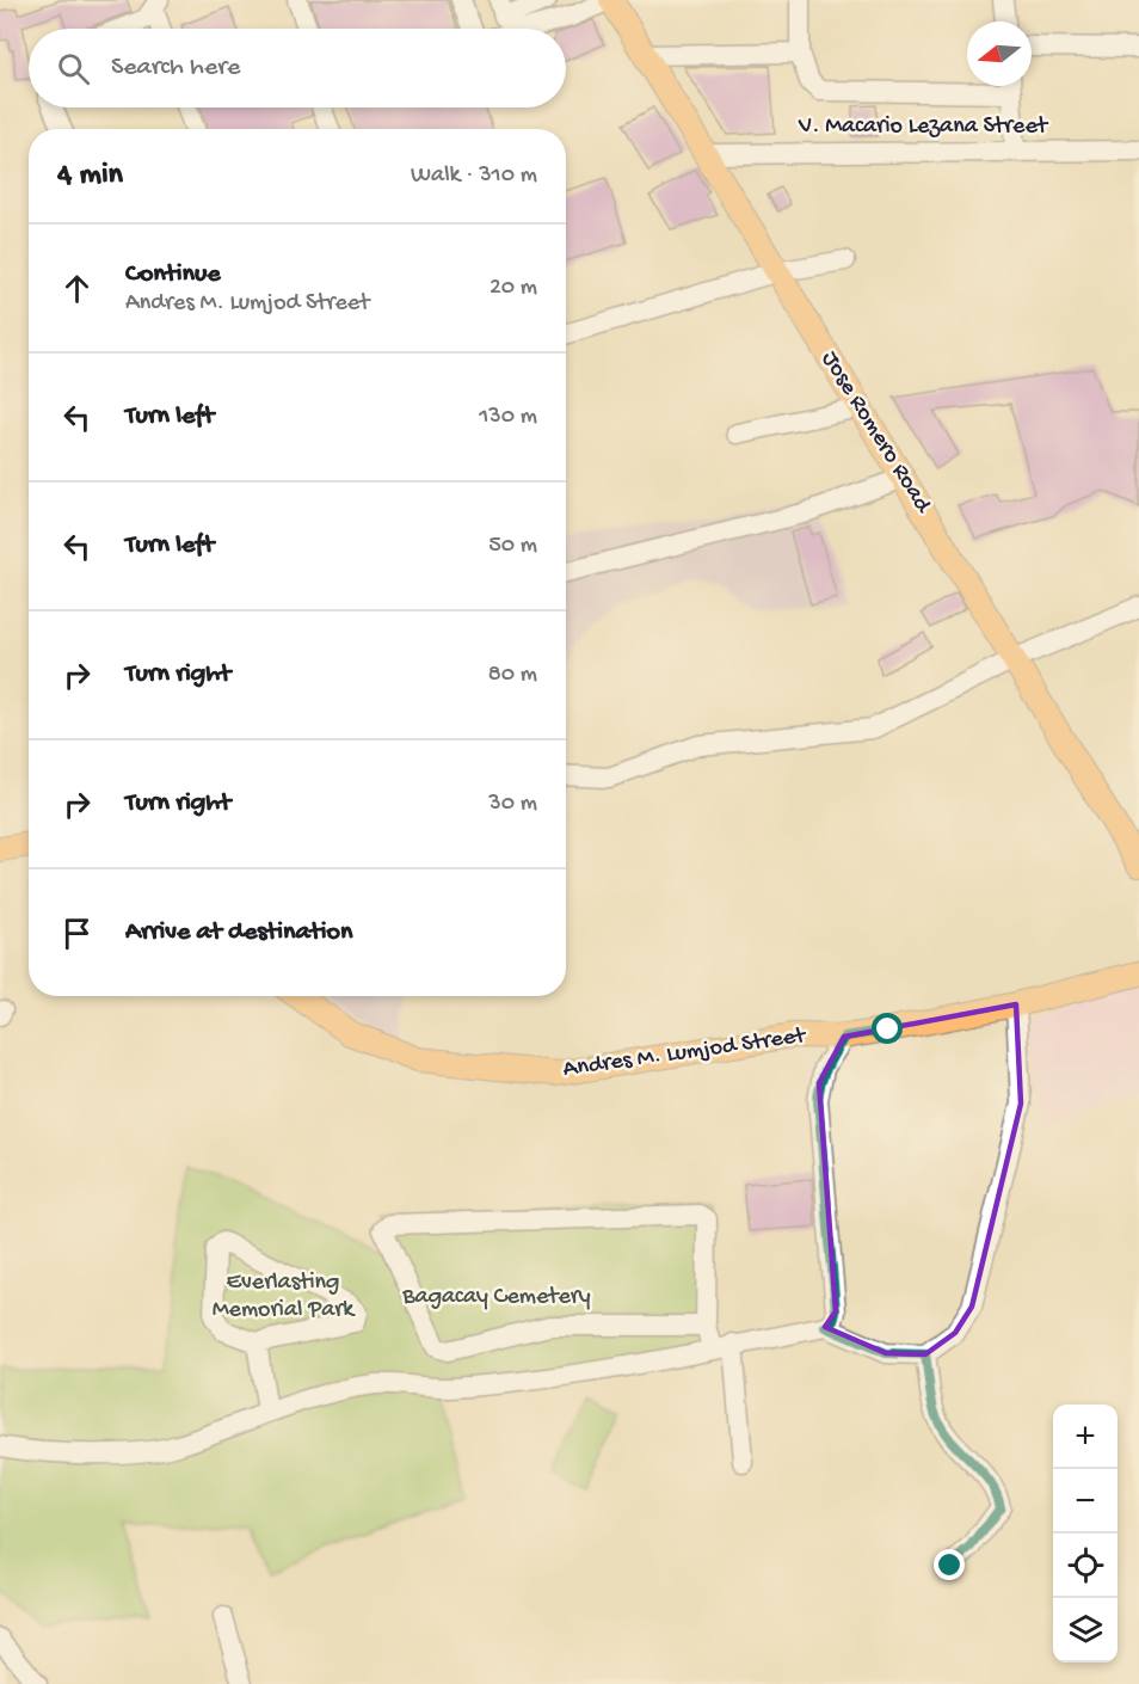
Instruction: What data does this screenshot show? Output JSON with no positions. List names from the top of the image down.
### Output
{
  "streets": {
    "main road": ["Jose Romero Road", "Andres M. Lumjod Street"],
    "street": ["V. Macario Lezana Street"]
  },
  "crossings": [
    ["V. Macario Lezana Street", "Jose Romero Road"]
  ],
  "parks": ["Everlasting Memorial Park", "Bagacay Cemetery"],
  "north": "left",
  "page": {
    "search": "Search here",
    "heading": ["4 min", "Walk · 310 m"],
    "list": [
      ["Continue", "Andres M. Lumjod Street", "20 m"],
      ["Turn left", "130 m"],
      ["Turn left", "50 m"],
      ["Turn right", "80 m"],
      ["Turn right", "30 m"],
      "Arrive at destination"
    ],
    "map_buttons": ["+", "−"]
  }
}
